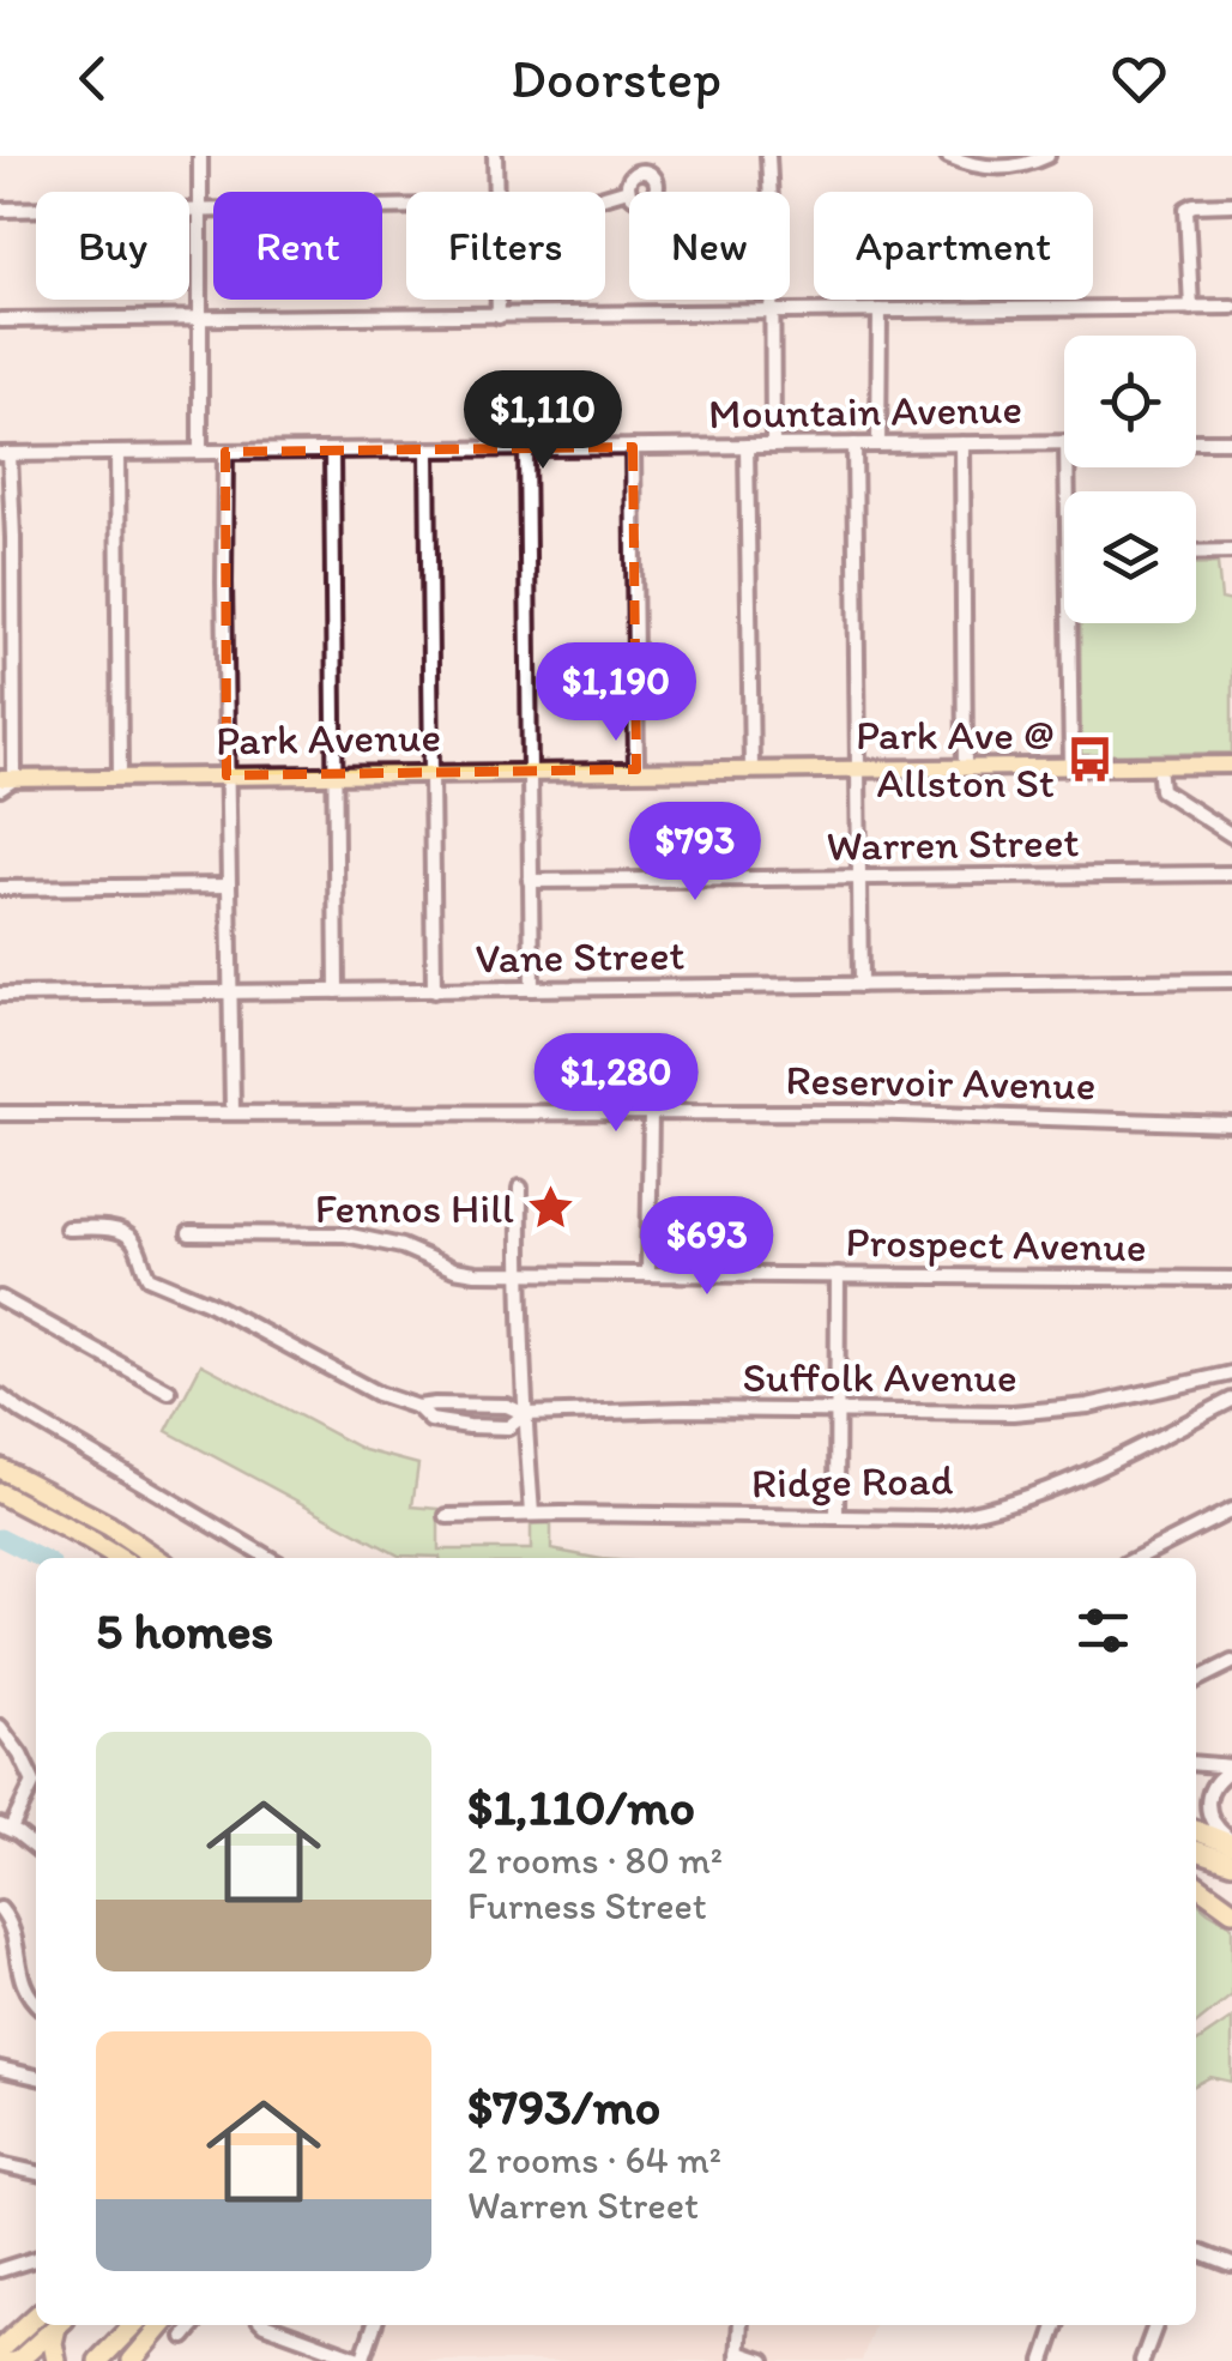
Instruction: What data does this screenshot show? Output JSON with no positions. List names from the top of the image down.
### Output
{
  "streets": {
    "main road": ["Park Avenue"],
    "street": [
      "Mountain Avenue",
      "Warren Street",
      "Vane Street",
      "Reservoir Avenue",
      "Prospect Avenue",
      "Suffolk Avenue",
      "Ridge Road"
    ]
  },
  "places": {
    "bus stop": ["Park Ave @ Allston St"],
    "place": ["Fennos Hill"]
  },
  "page": {
    "header": "Doorstep",
    "chip": [
      "Buy",
      "Rent",
      "Filters",
      "New",
      "Apartment"
    ],
    "price": [
      "$1,110",
      "$1,190",
      "$793",
      "$1,280",
      "$693"
    ],
    "heading": "5 homes",
    "list": [
      {
        "name": "$1,110/mo",
        "note": "2 rooms · 80 m² · Furness Street"
      },
      {
        "name": "$793/mo",
        "note": "2 rooms · 64 m² · Warren Street"
      }
    ]
  }
}
